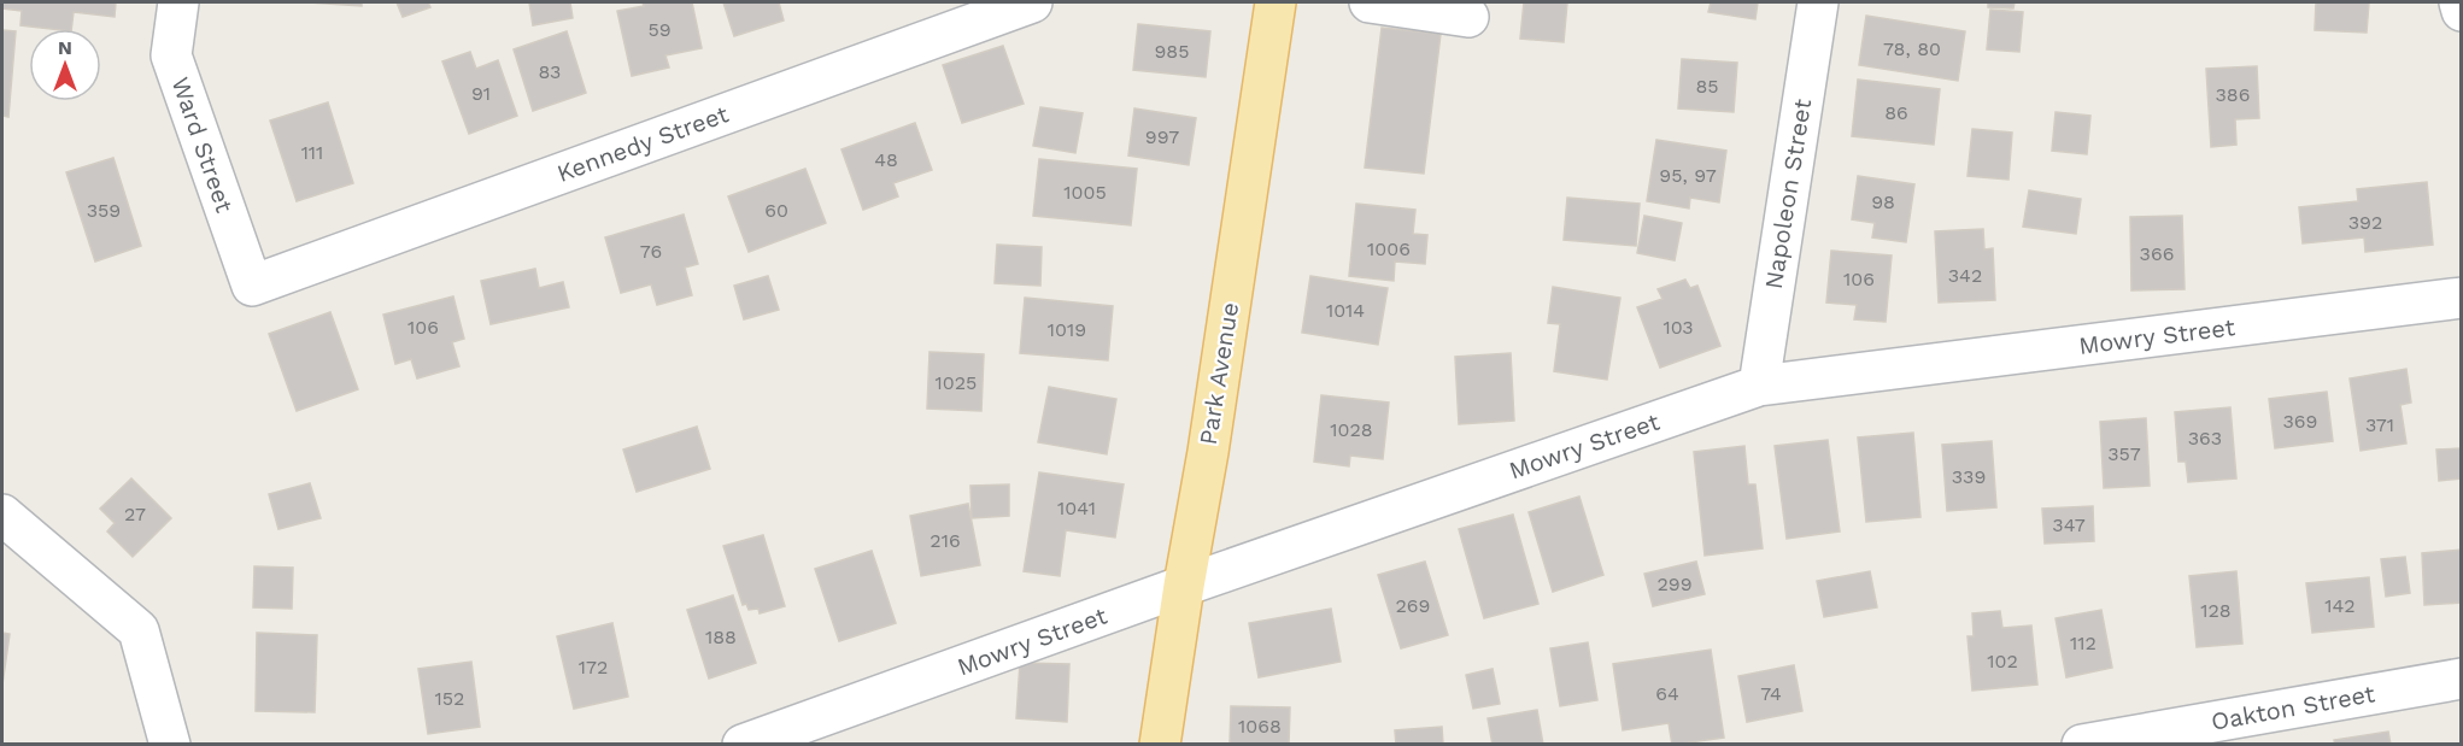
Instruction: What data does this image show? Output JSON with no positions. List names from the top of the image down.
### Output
{
  "streets": {
    "main road": ["Park Avenue"],
    "street": [
      "Kennedy Street",
      "Ward Street",
      "Napoleon Street",
      "Mowry Street",
      "Oakton Street"
    ]
  },
  "crossings": [
    ["Kennedy Street", "Ward Street"],
    ["Napoleon Street", "Mowry Street"],
    ["Mowry Street", "Park Avenue"]
  ],
  "house_numbers": [
    "59",
    "78, 80",
    "985",
    "83",
    "85",
    "91",
    "386",
    "86",
    "997",
    "111",
    "48",
    "95, 97",
    "1005",
    "98",
    "359",
    "60",
    "392",
    "1006",
    "76",
    "366",
    "342",
    "106",
    "1014",
    "106",
    "103",
    "1019",
    "1025",
    "369",
    "371",
    "1028",
    "363",
    "357",
    "339",
    "1041",
    "27",
    "347",
    "216",
    "299",
    "269",
    "142",
    "128",
    "188",
    "112",
    "102",
    "172",
    "64",
    "74",
    "152",
    "1068"
  ],
  "north": "top"
}
